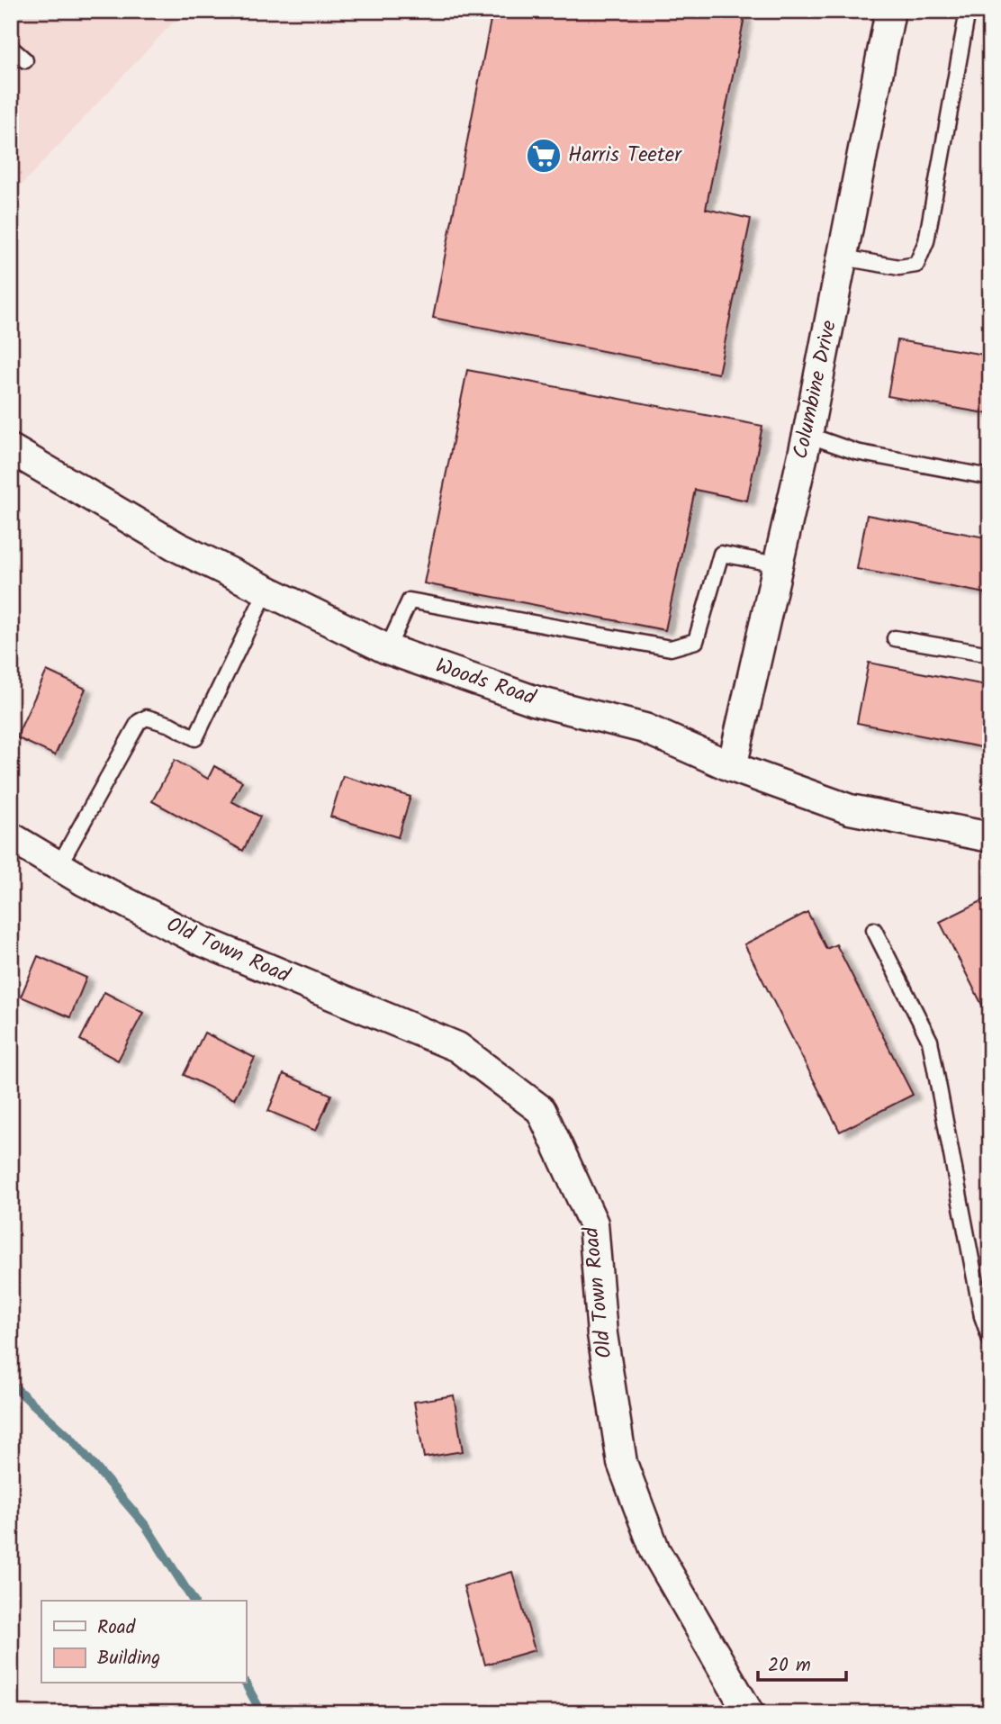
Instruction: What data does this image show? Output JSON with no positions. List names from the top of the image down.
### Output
{
  "streets": {
    "street": ["Columbine Drive", "Woods Road", "Old Town Road"]
  },
  "crossings": [
    ["Columbine Drive", "Woods Road"]
  ],
  "places": {
    "supermarket": ["Harris Teeter"]
  },
  "legend": ["Road", "Building"],
  "scale_bar": "20 m"
}
